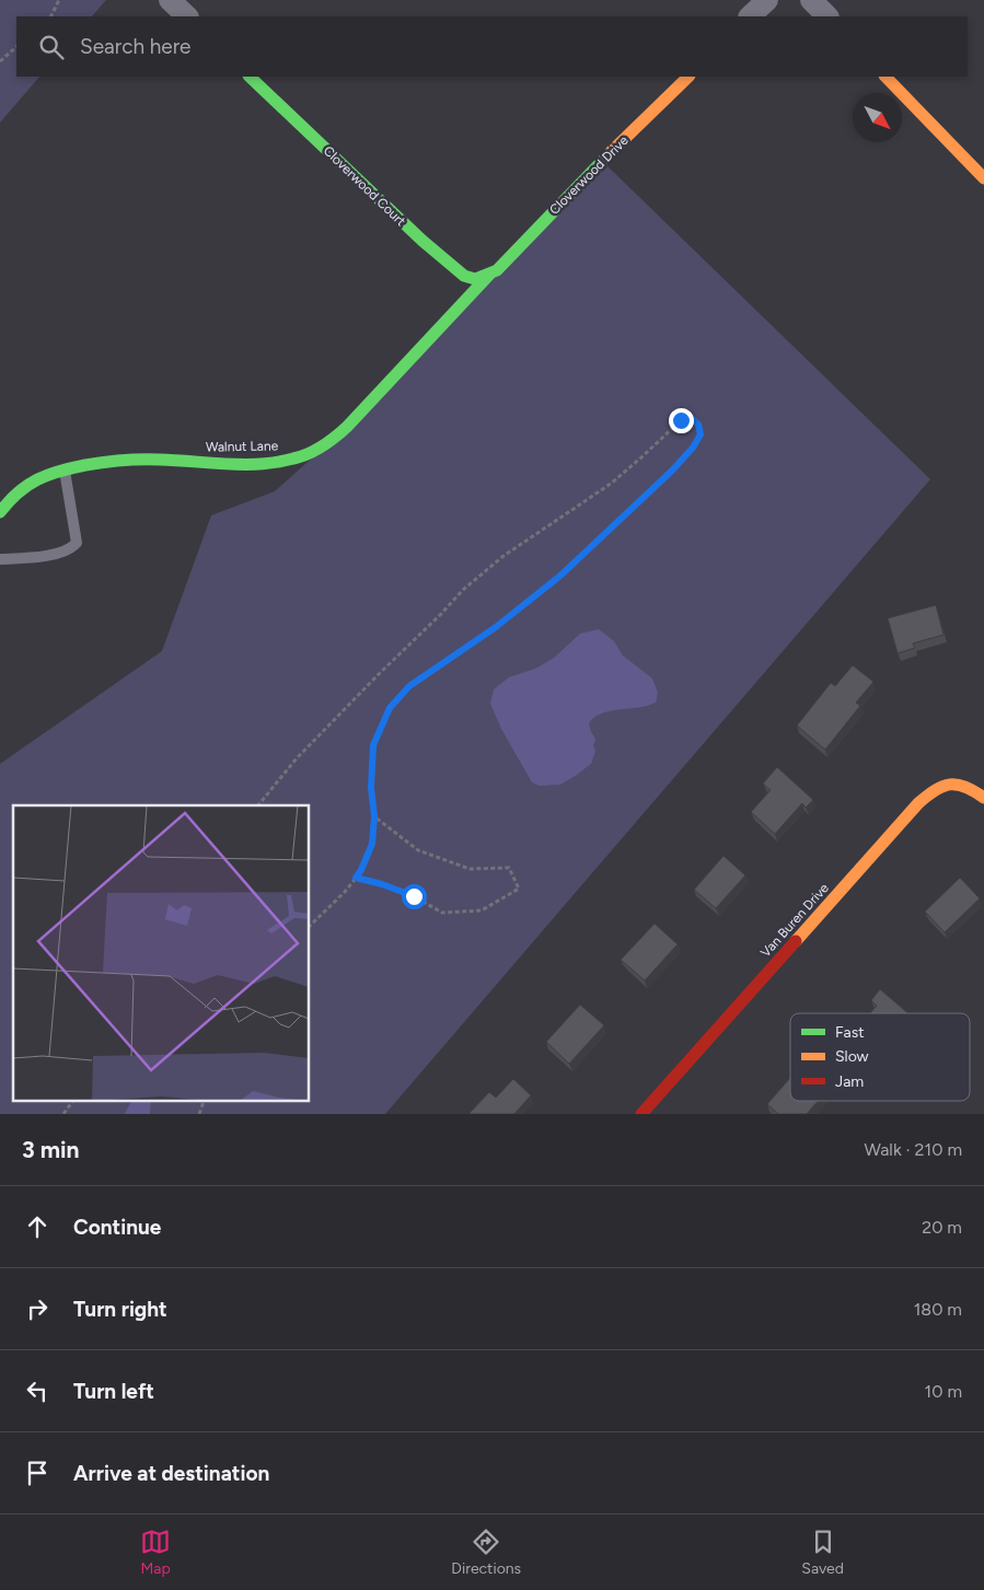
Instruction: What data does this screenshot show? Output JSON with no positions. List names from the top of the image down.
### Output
{
  "streets": {
    "street": [
      "Cloverwood Drive",
      "Cloverwood Court",
      "Walnut Lane",
      "Van Buren Drive"
    ]
  },
  "crossings": [
    ["Cloverwood Drive", "Cloverwood Court"],
    ["Cloverwood Drive", "Walnut Lane"],
    ["Cloverwood Court", "Walnut Lane"]
  ],
  "legend": ["Fast", "Slow", "Jam"],
  "north": "bottom right",
  "page": {
    "search": "Search here",
    "heading": ["3 min", "Walk · 210 m"],
    "list": [
      ["Continue", "20 m"],
      ["Turn right", "180 m"],
      ["Turn left", "10 m"],
      "Arrive at destination"
    ],
    "nav": ["Map", "Directions", "Saved"]
  }
}
